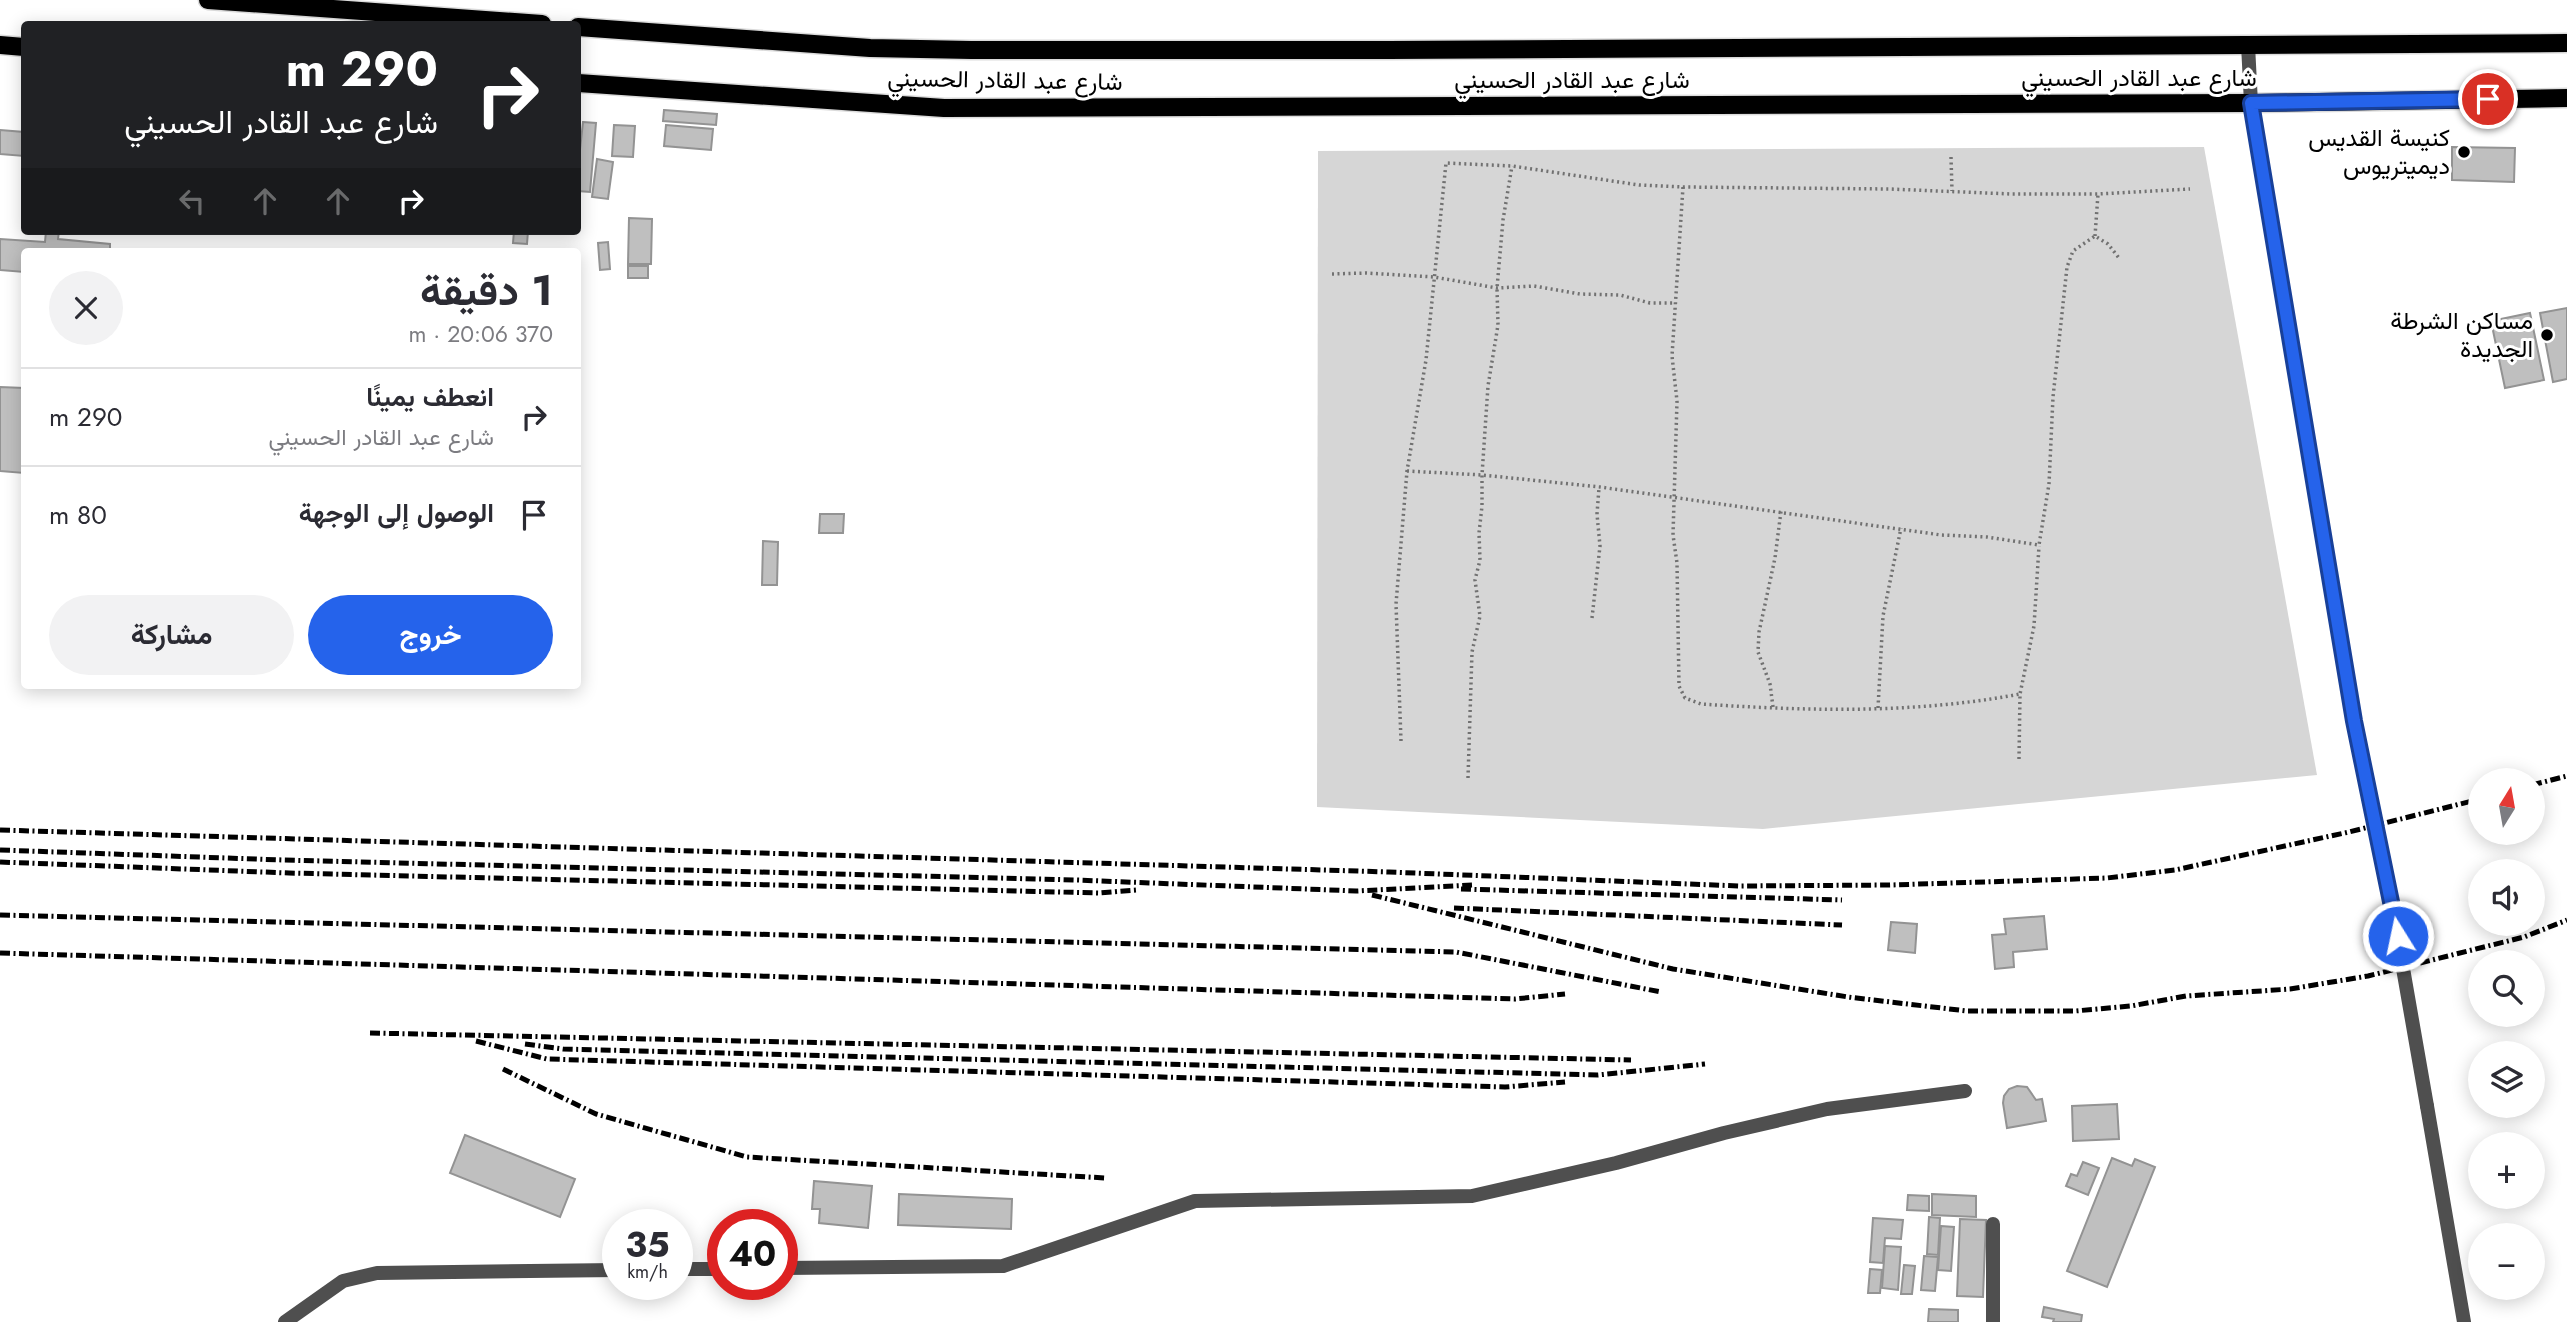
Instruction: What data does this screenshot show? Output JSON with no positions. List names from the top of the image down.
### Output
{
  "streets": {
    "main road": ["شارع عبد القادر الحسيني"]
  },
  "places": ["كنيسة القديس ديميتريوس", "مساكن الشرطة الجديدة"],
  "north": "top",
  "page": {
    "turn": ["290 m", "شارع عبد القادر الحسيني"],
    "heading": ["1 دقيقة", "370 m · 20:06"],
    "list": [
      {
        "name": "انعطف يمينًا",
        "note": "شارع عبد القادر الحسيني",
        "value": "290 m"
      },
      {
        "name": "الوصول إلى الوجهة",
        "value": "80 m"
      }
    ],
    "buttons": ["خروج", "مشاركة"],
    "map_buttons": ["+", "−"],
    "speed": "35 km/h",
    "limit": "40"
  }
}
